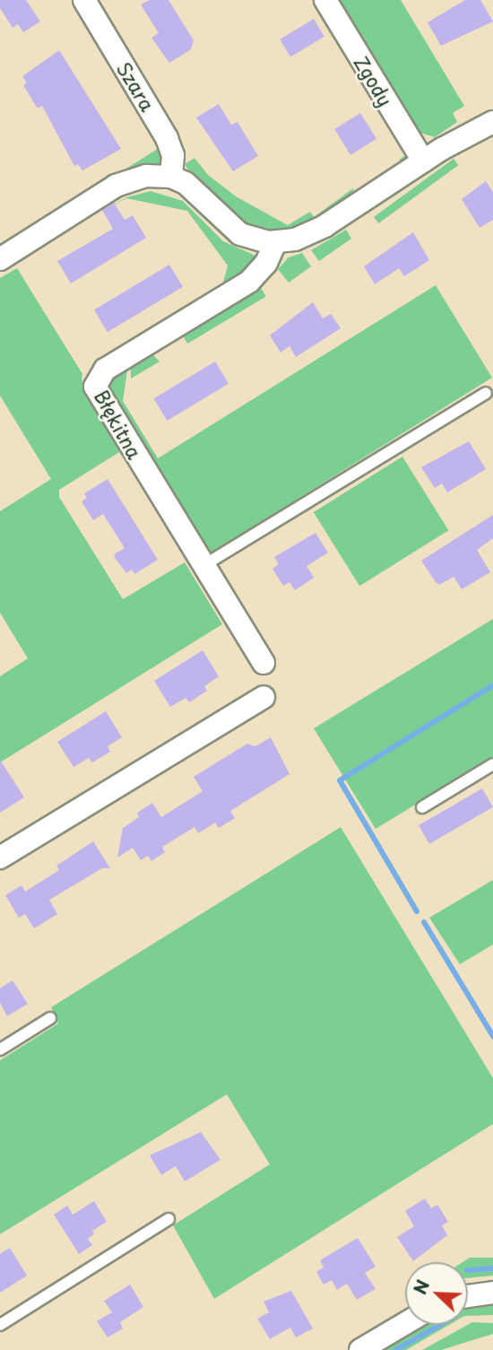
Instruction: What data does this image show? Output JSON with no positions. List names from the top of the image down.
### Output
{
  "streets": {
    "street": ["Zgody", "Szara", "Błękitna"]
  },
  "north": "top left"
}
